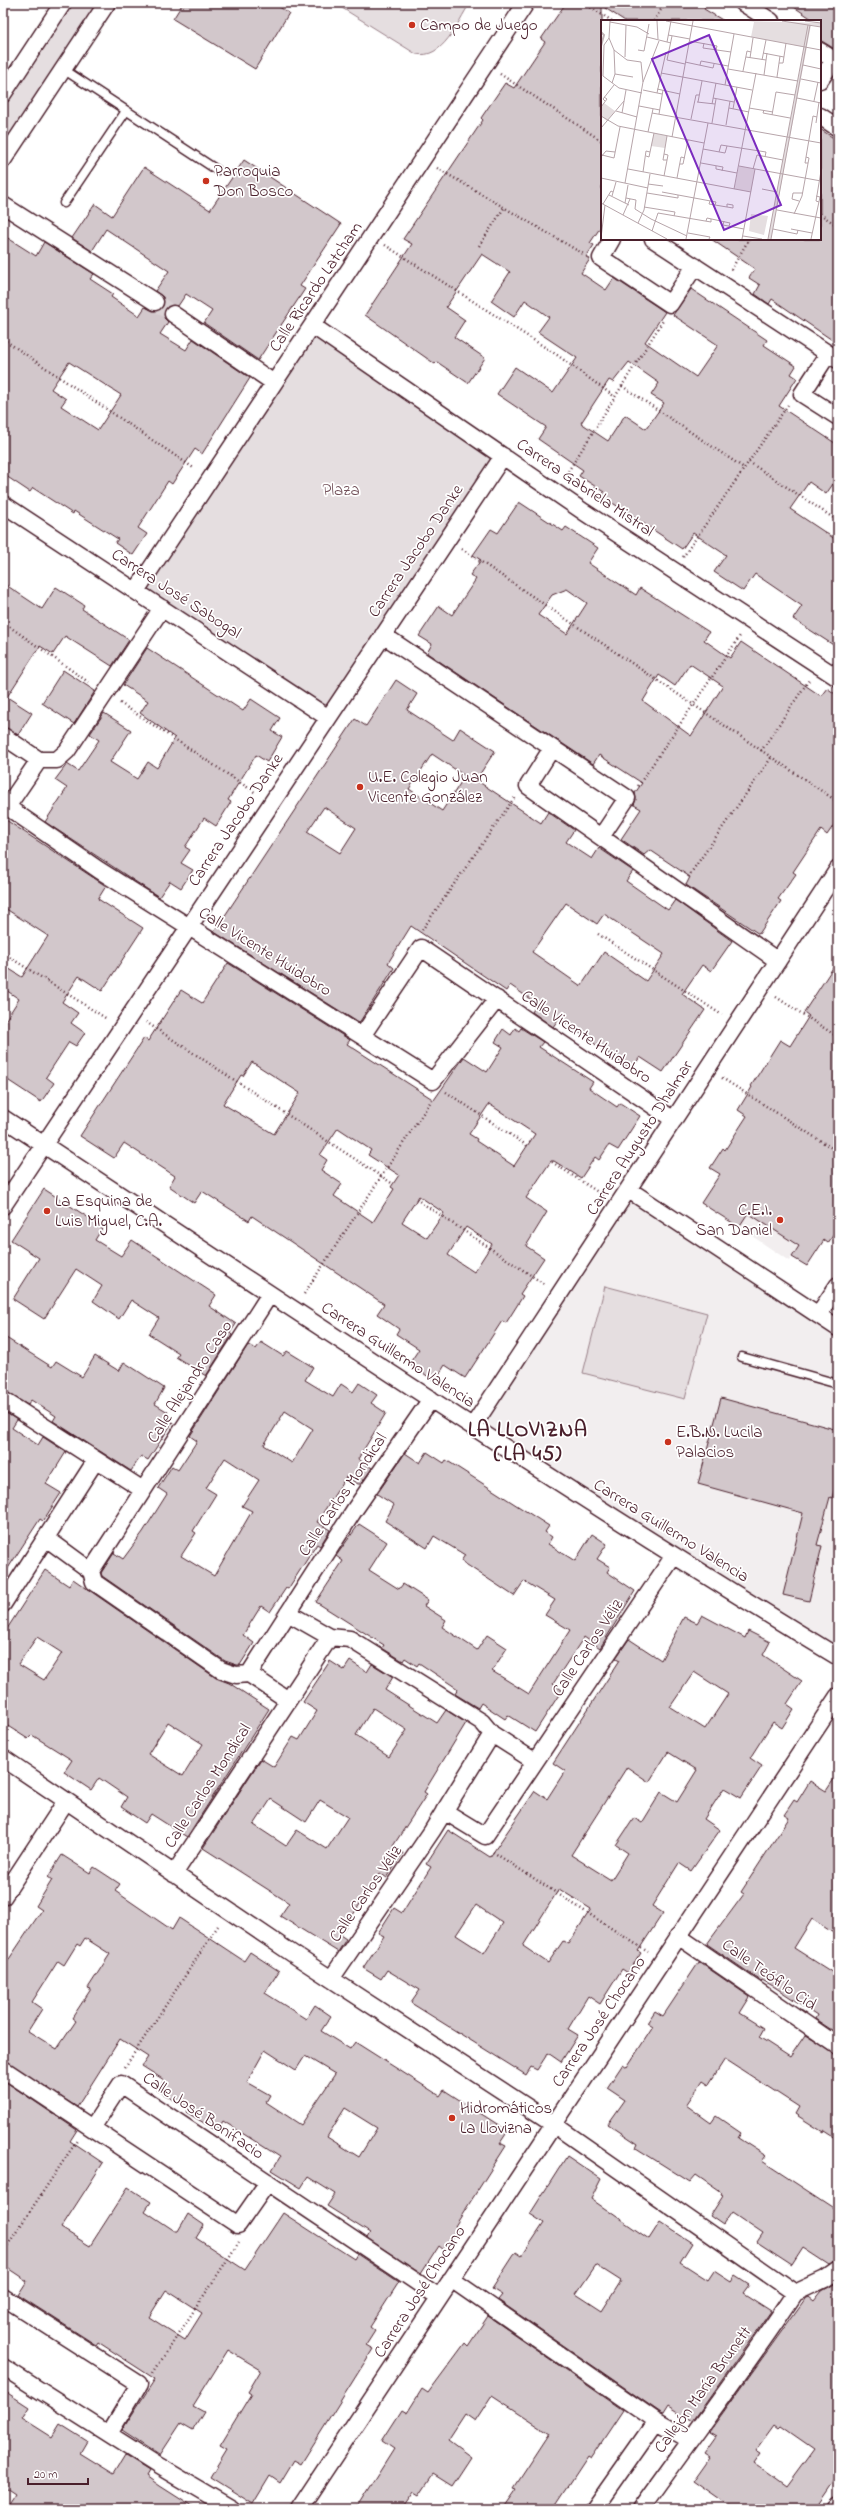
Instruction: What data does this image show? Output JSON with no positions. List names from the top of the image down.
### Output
{
  "streets": {
    "street": [
      "Calle Ricardo Latcham",
      "Carrera Gabriela Mistral",
      "Carrera Jacobo Danke",
      "Carrera José Sabogal",
      "Calle Vicente Huidobro",
      "Carrera Augusto Dhalmar",
      "Carrera Guillermo Valencia",
      "Calle Alejandro Caso",
      "Calle Carlos Mondical",
      "Calle Carlos Véliz",
      "Calle Teófilo Cid",
      "Carrera José Chocano",
      "Calle José Bonifacio",
      "Callejón María Brunett"
    ]
  },
  "crossings": [
    ["Calle Ricardo Latcham", "Carrera Gabriela Mistral"],
    ["Calle Ricardo Latcham", "Carrera José Sabogal"],
    ["Carrera Gabriela Mistral", "Carrera Jacobo Danke"],
    ["Carrera Jacobo Danke", "Carrera José Sabogal"],
    ["Carrera Jacobo Danke", "Calle Vicente Huidobro"],
    ["Carrera Jacobo Danke", "Carrera Guillermo Valencia"],
    ["Calle Vicente Huidobro", "Carrera Augusto Dhalmar"],
    ["Carrera Augusto Dhalmar", "Carrera Guillermo Valencia"],
    ["Carrera Guillermo Valencia", "Calle Alejandro Caso"],
    ["Carrera Guillermo Valencia", "Calle Carlos Mondical"],
    ["Carrera Guillermo Valencia", "Calle Carlos Véliz"],
    ["Calle Teófilo Cid", "Carrera José Chocano"],
    ["Carrera José Chocano", "Calle José Bonifacio"]
  ],
  "districts": ["LA LLOVIZNA (LA 45)"],
  "parks": ["Plaza"],
  "places": [
    "Campo de Juego",
    "Parroquia Don Bosco",
    "U.E. Colegio Juan Vicente González",
    "La Esquina de Luis Miguel, C.A.",
    "C.E.I. San Daniel",
    "E.B.N. Lucila Palacios",
    "Hidromáticos La Llovizna"
  ],
  "scale_bar": "20 m"
}
